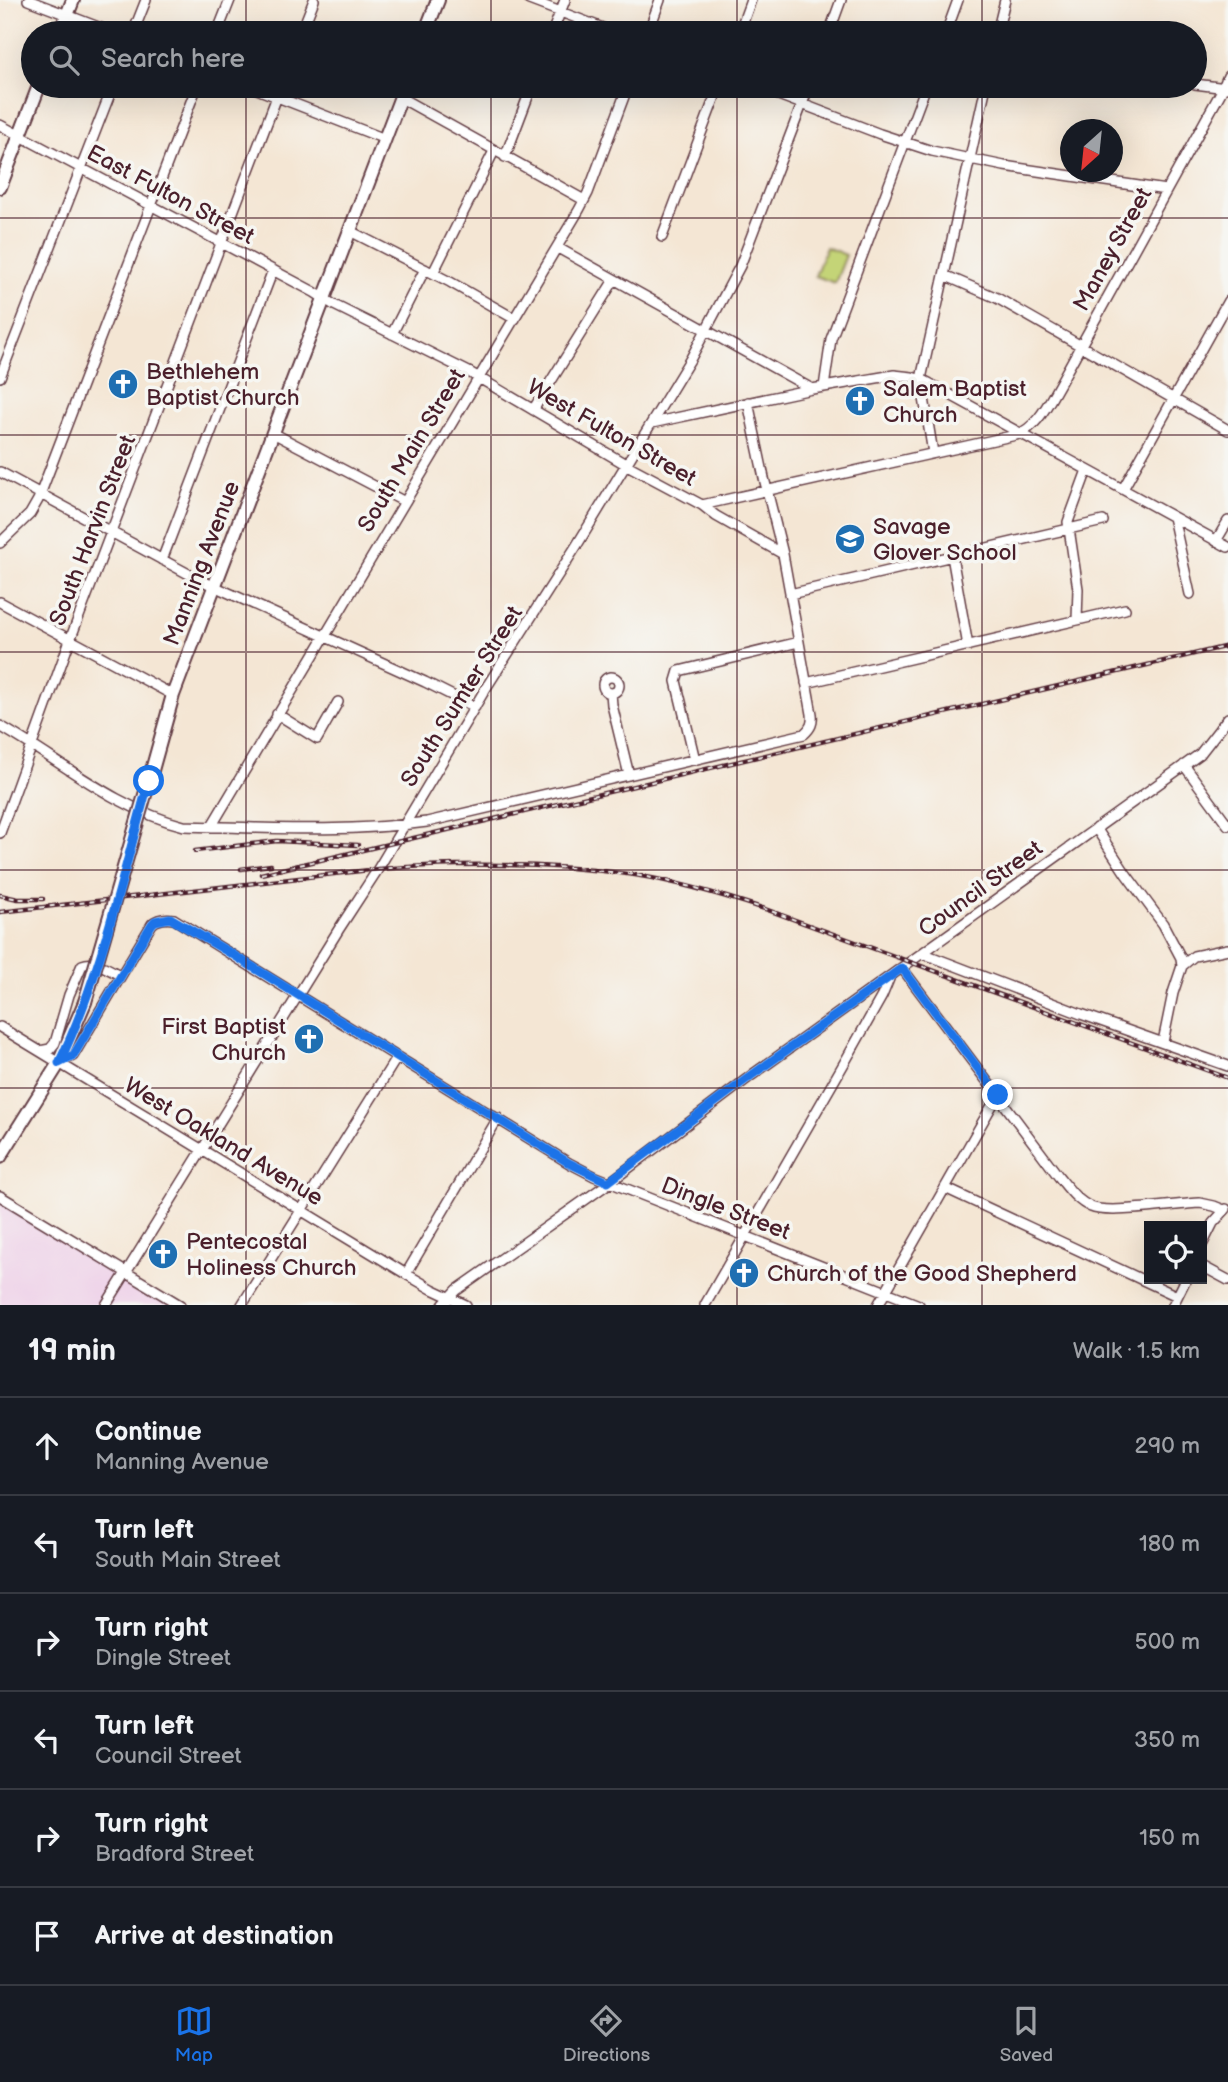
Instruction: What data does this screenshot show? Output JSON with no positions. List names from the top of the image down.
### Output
{
  "streets": {
    "main road": ["Manning Avenue"],
    "street": [
      "East Fulton Street",
      "Maney Street",
      "West Fulton Street",
      "South Main Street",
      "South Harvin Street",
      "South Sumter Street",
      "Council Street",
      "West Oakland Avenue",
      "Dingle Street"
    ]
  },
  "crossings": [
    ["East Fulton Street", "West Fulton Street"],
    ["East Fulton Street", "South Harvin Street"],
    ["East Fulton Street", "Manning Avenue"],
    ["Maney Street", "West Fulton Street"],
    ["West Fulton Street", "South Main Street"],
    ["West Fulton Street", "Manning Avenue"],
    ["West Fulton Street", "South Sumter Street"],
    ["Manning Avenue", "West Oakland Avenue"],
    ["South Sumter Street", "West Oakland Avenue"],
    ["South Sumter Street", "Dingle Street"],
    ["Council Street", "West Oakland Avenue"],
    ["Council Street", "Dingle Street"]
  ],
  "places": {
    "church": [
      "Bethlehem Baptist Church",
      "Salem Baptist Church",
      "First Baptist Church",
      "Pentecostal Holiness Church",
      "Church of the Good Shepherd"
    ],
    "school or university": ["Savage Glover School"]
  },
  "north": "bottom left",
  "page": {
    "search": "Search here",
    "heading": ["19 min", "Walk · 1.5 km"],
    "list": [
      ["Continue", "Manning Avenue", "290 m"],
      ["Turn left", "South Main Street", "180 m"],
      ["Turn right", "Dingle Street", "500 m"],
      ["Turn left", "Council Street", "350 m"],
      ["Turn right", "Bradford Street", "150 m"],
      "Arrive at destination"
    ],
    "nav": ["Map", "Directions", "Saved"]
  }
}
